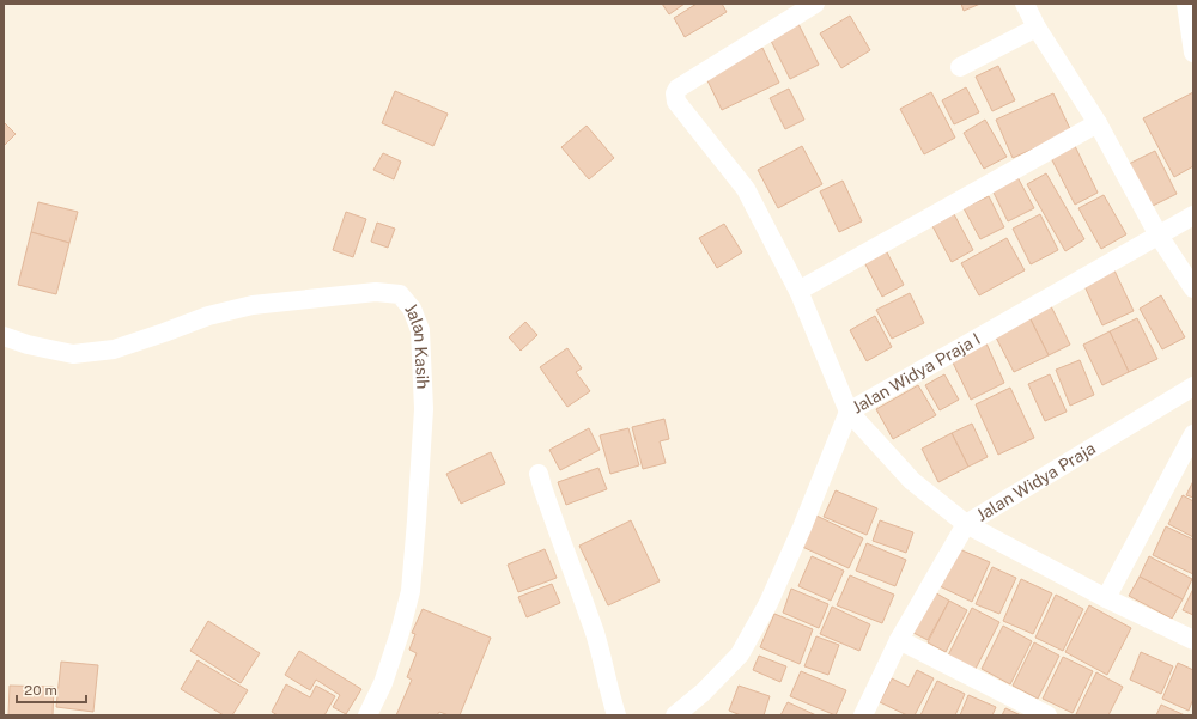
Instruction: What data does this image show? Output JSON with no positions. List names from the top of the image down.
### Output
{
  "streets": {
    "street": ["Jalan Kasih", "Jalan Widya Praja I", "Jalan Widya Praja"]
  },
  "scale_bar": "20 m"
}
